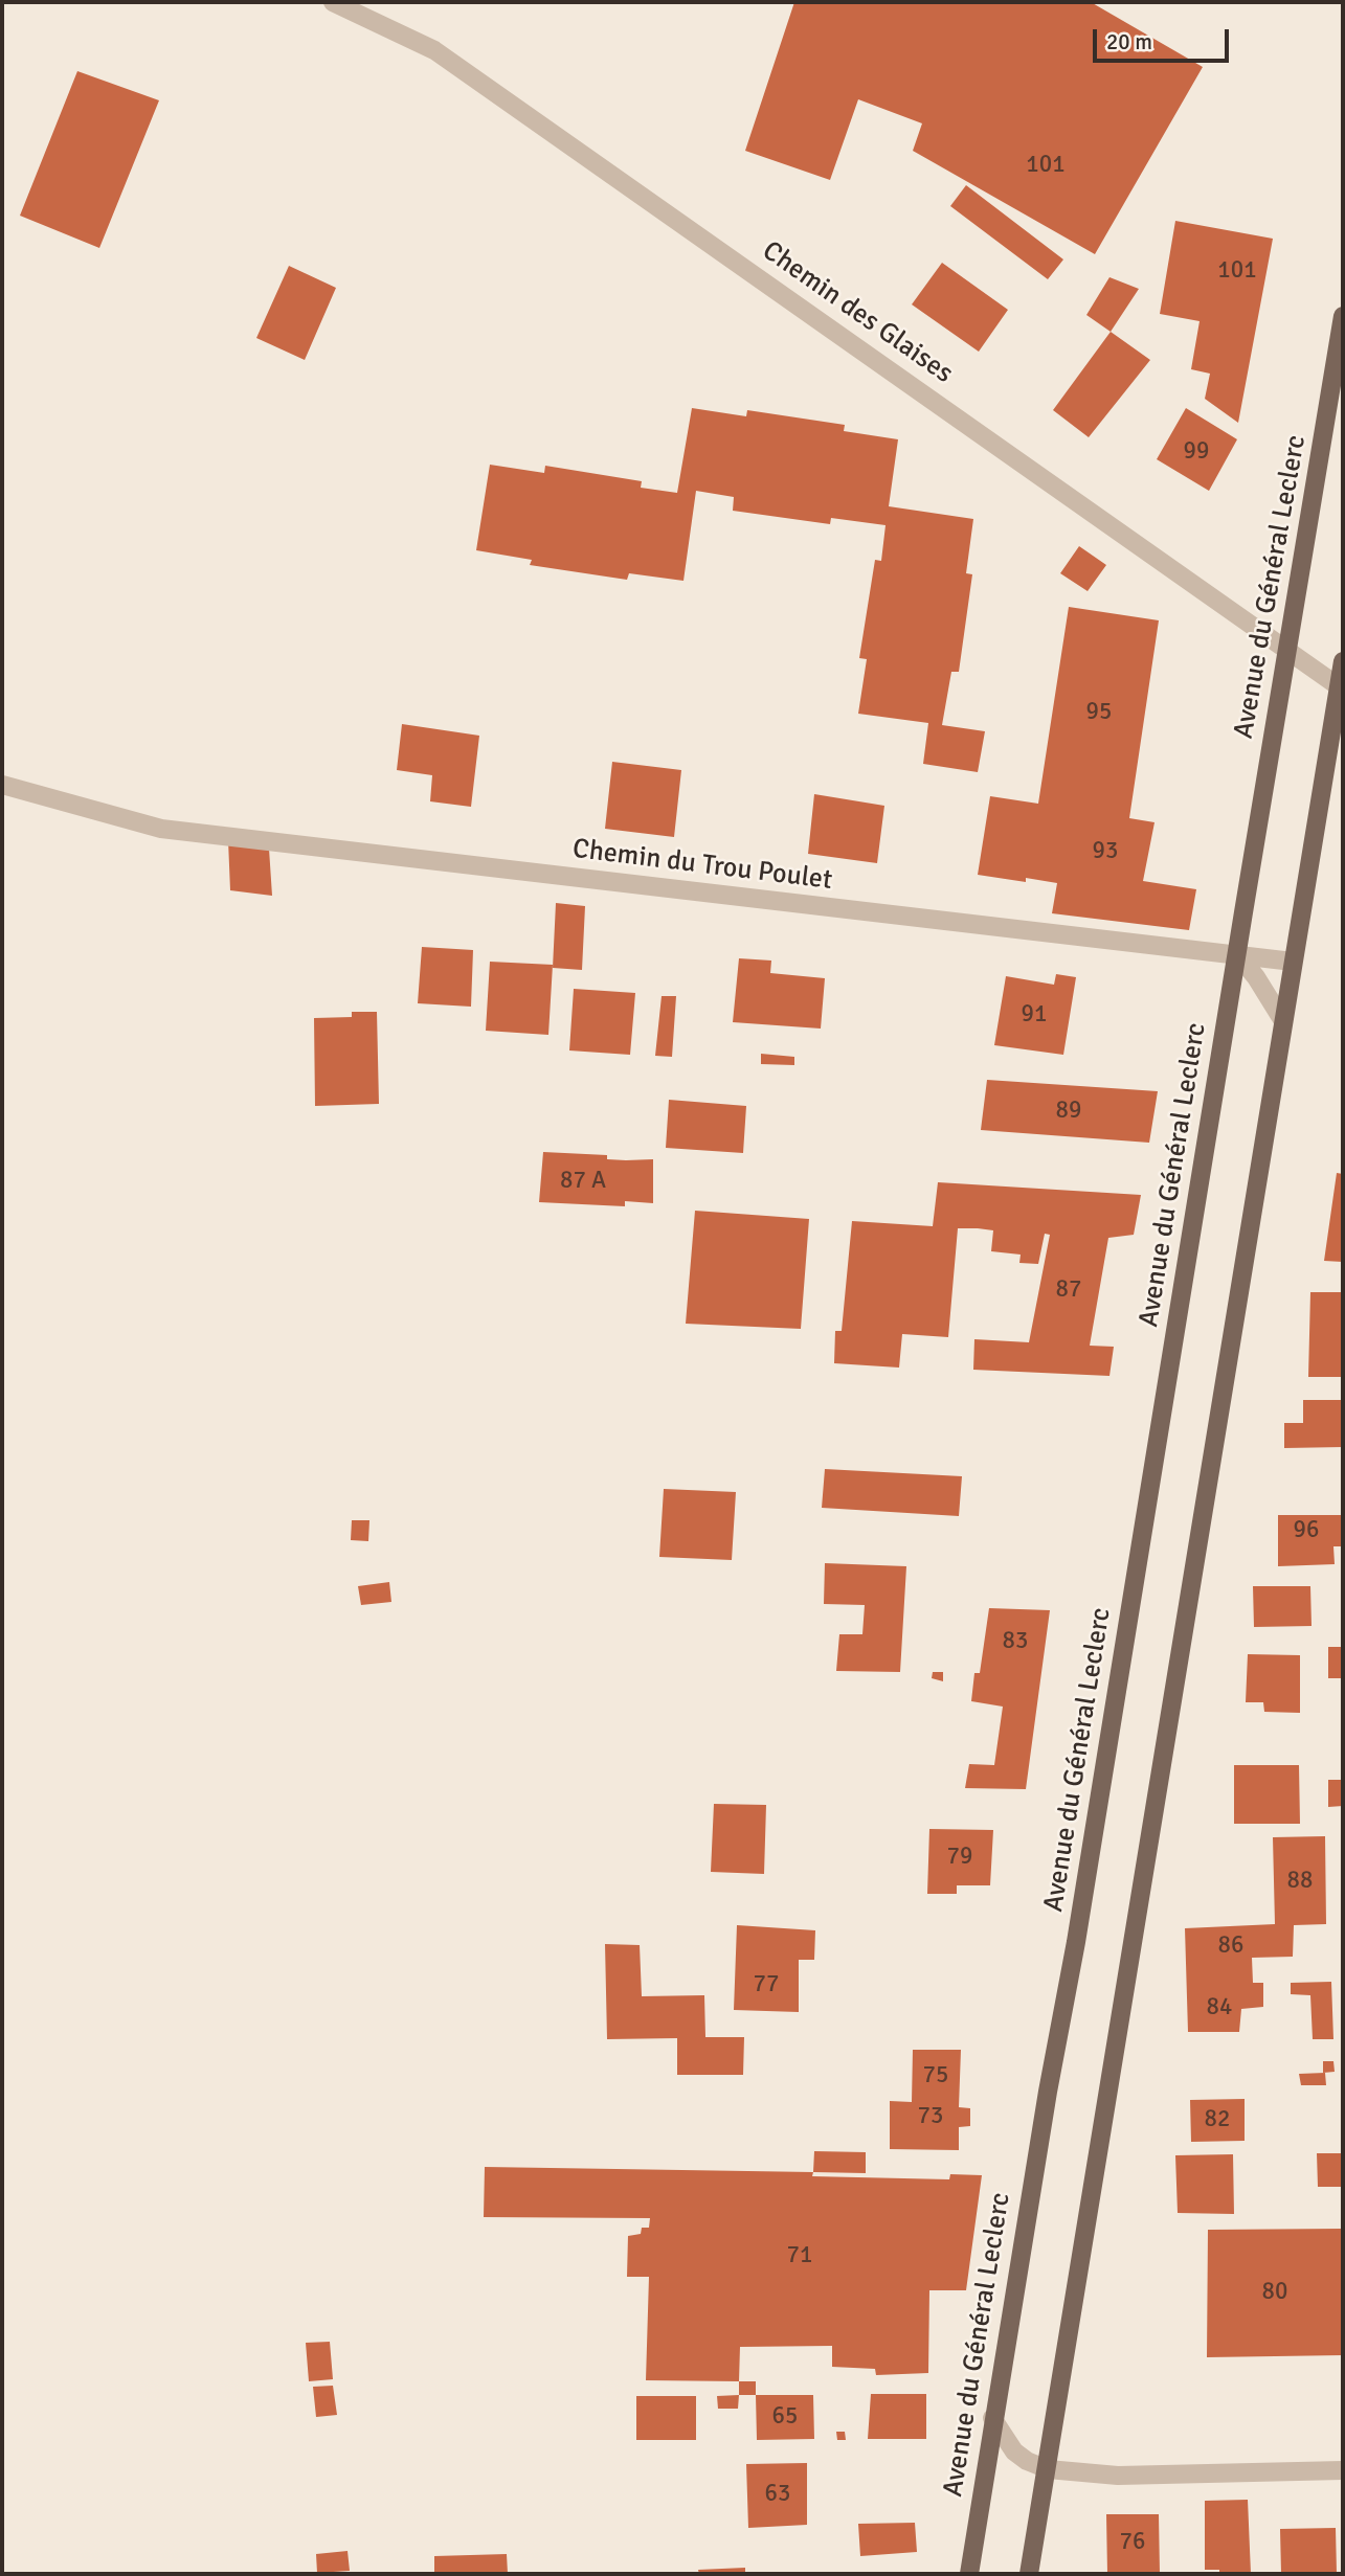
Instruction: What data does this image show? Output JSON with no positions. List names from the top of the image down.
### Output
{
  "streets": {
    "main road": ["Avenue du Général Leclerc"],
    "street": ["Chemin des Glaises", "Chemin du Trou Poulet"]
  },
  "crossings": [
    ["Chemin des Glaises", "Avenue du Général Leclerc"],
    ["Avenue du Général Leclerc", "Chemin du Trou Poulet"]
  ],
  "house_numbers": [
    "101",
    "101",
    "99",
    "95",
    "93",
    "91",
    "89",
    "87 A",
    "87",
    "96",
    "83",
    "79",
    "88",
    "86",
    "77",
    "84",
    "75",
    "73",
    "82",
    "71",
    "80",
    "65",
    "63",
    "76"
  ],
  "scale_bar": "20 m"
}
